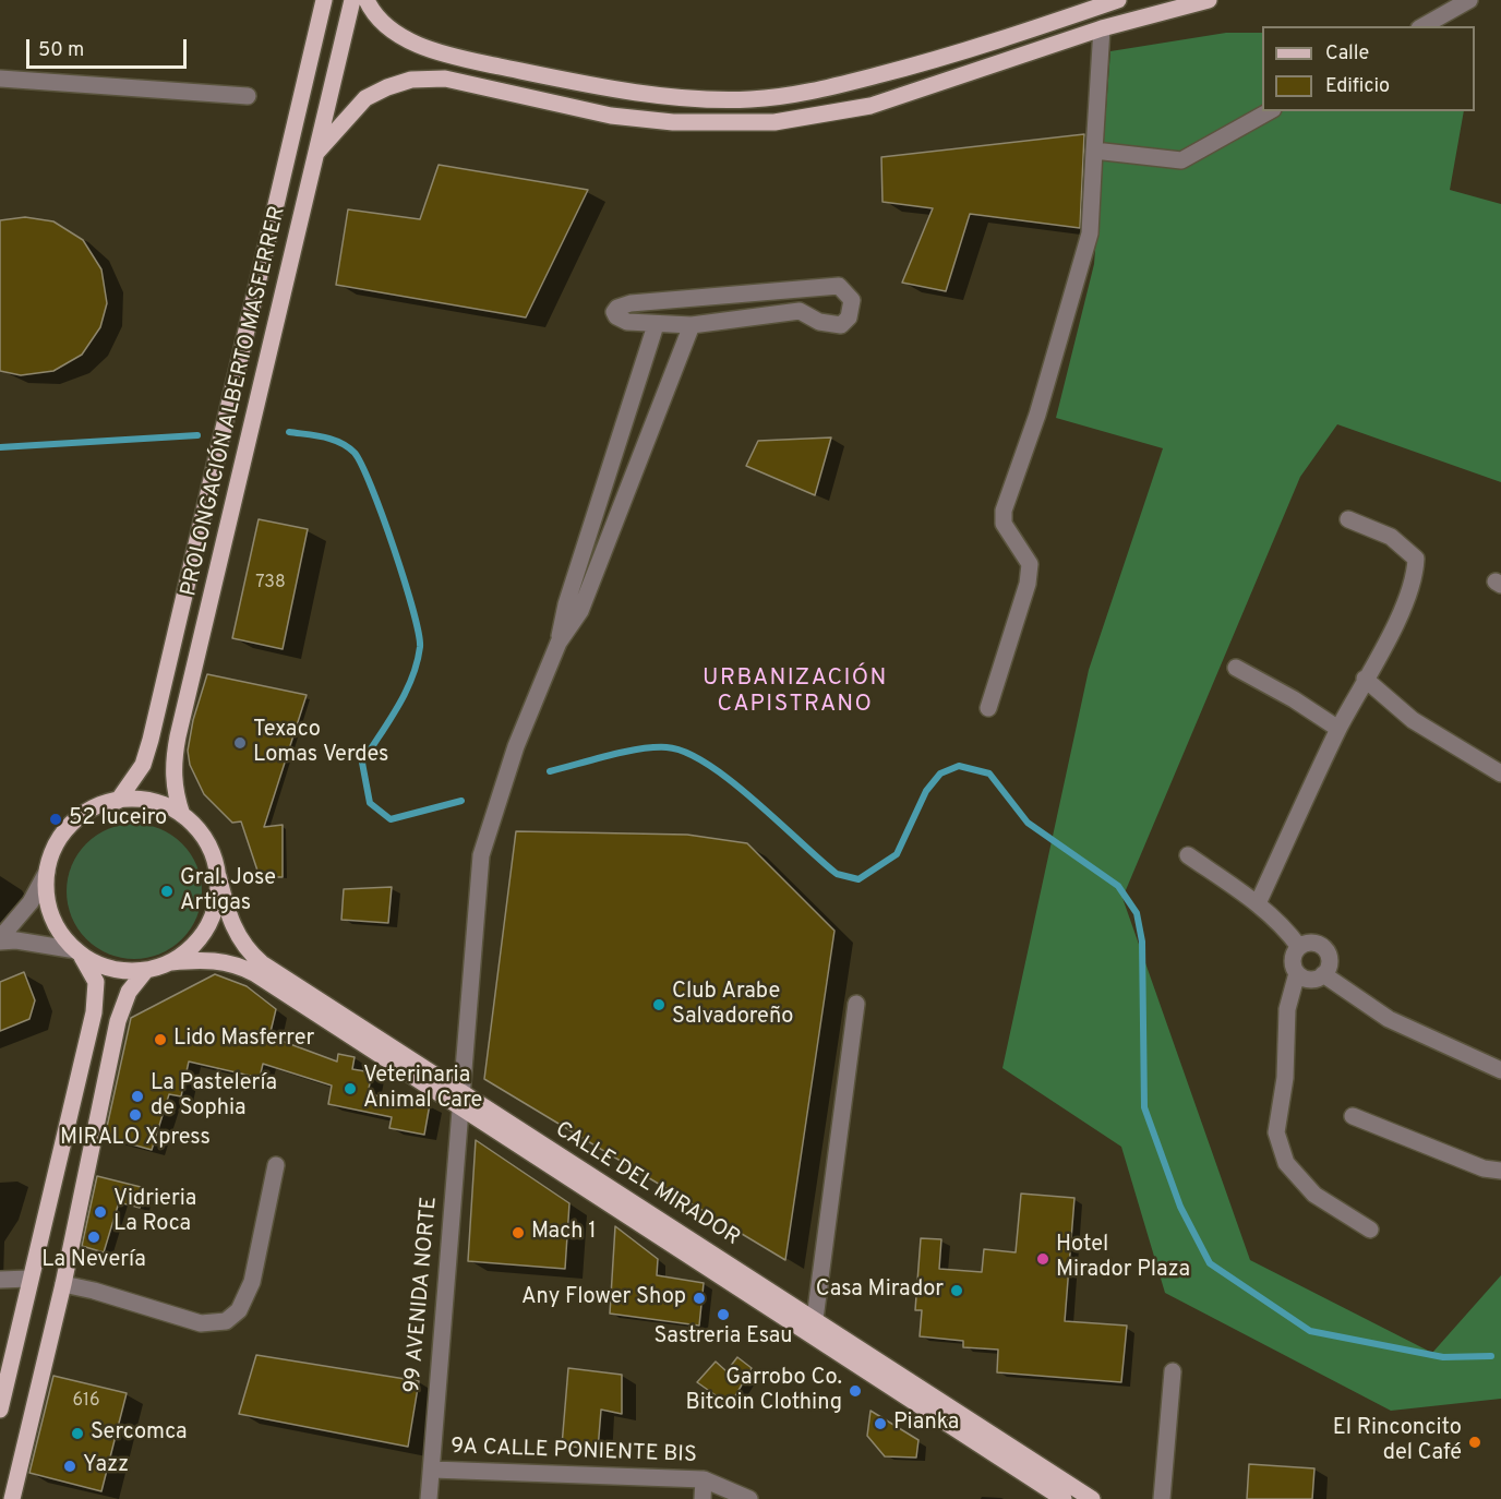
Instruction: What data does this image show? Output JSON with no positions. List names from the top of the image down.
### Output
{
  "streets": {
    "main road": ["PROLONGACIÓN ALBERTO MASFERRER", "CALLE DEL MIRADOR"],
    "street": ["99 AVENIDA NORTE", "9A CALLE PONIENTE BIS"]
  },
  "crossings": [
    ["PROLONGACIÓN ALBERTO MASFERRER", "CALLE DEL MIRADOR"],
    ["CALLE DEL MIRADOR", "99 AVENIDA NORTE"],
    ["99 AVENIDA NORTE", "9A CALLE PONIENTE BIS"]
  ],
  "districts": ["URBANIZACIÓN CAPISTRANO"],
  "places": [
    "Texaco Lomas Verdes",
    "52 luceiro",
    "Gral. Jose Artigas",
    "Club Arabe Salvadoreño",
    "Lido Masferrer",
    "Veterinaria Animal Care",
    "La Pastelería de Sophia",
    "MIRALO Xpress",
    "Vidrieria La Roca",
    "Mach 1",
    "La Nevería",
    "Hotel Mirador Plaza",
    "Casa Mirador",
    "Any Flower Shop",
    "Sastreria Esau",
    "Garrobo Co. Bitcoin Clothing",
    "Pianka",
    "Sercomca",
    "El Rinconcito del Café",
    "Yazz"
  ],
  "house_numbers": ["738", "616"],
  "legend": ["Calle", "Edificio"],
  "scale_bar": "50 m"
}
